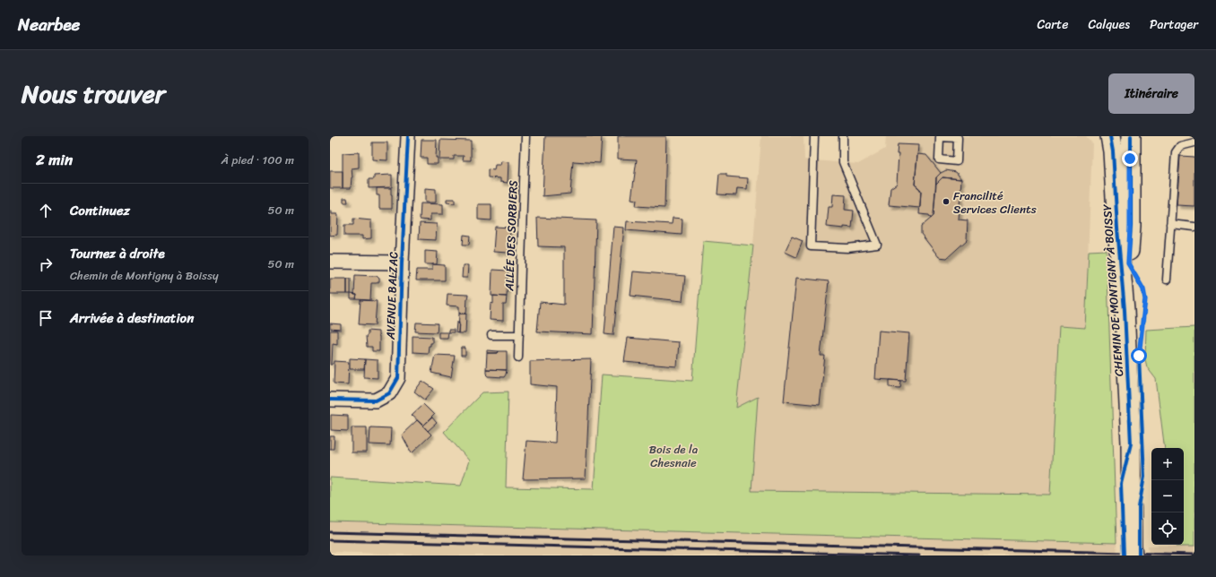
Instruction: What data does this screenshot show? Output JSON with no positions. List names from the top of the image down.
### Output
{
  "streets": {
    "main road": ["CHEMIN DE MONTIGNY À BOISSY"],
    "street": ["AVENUE BALZAC"],
    "lane": ["ALLÉE DES SORBIERS"]
  },
  "parks": ["Bois de la Chesnaie"],
  "places": ["Francilité Services Clients"],
  "page": {
    "header": "Nearbee",
    "nav": ["Carte", "Calques", "Partager"],
    "title": "Nous trouver",
    "buttons": "Itinéraire",
    "heading": ["2 min", "À pied · 100 m"],
    "list": [
      ["Continuez", "50 m"],
      ["Tournez à droite", "Chemin de Montigny à Boissy", "50 m"],
      "Arrivée à destination"
    ],
    "map_buttons": ["+", "−"]
  }
}
